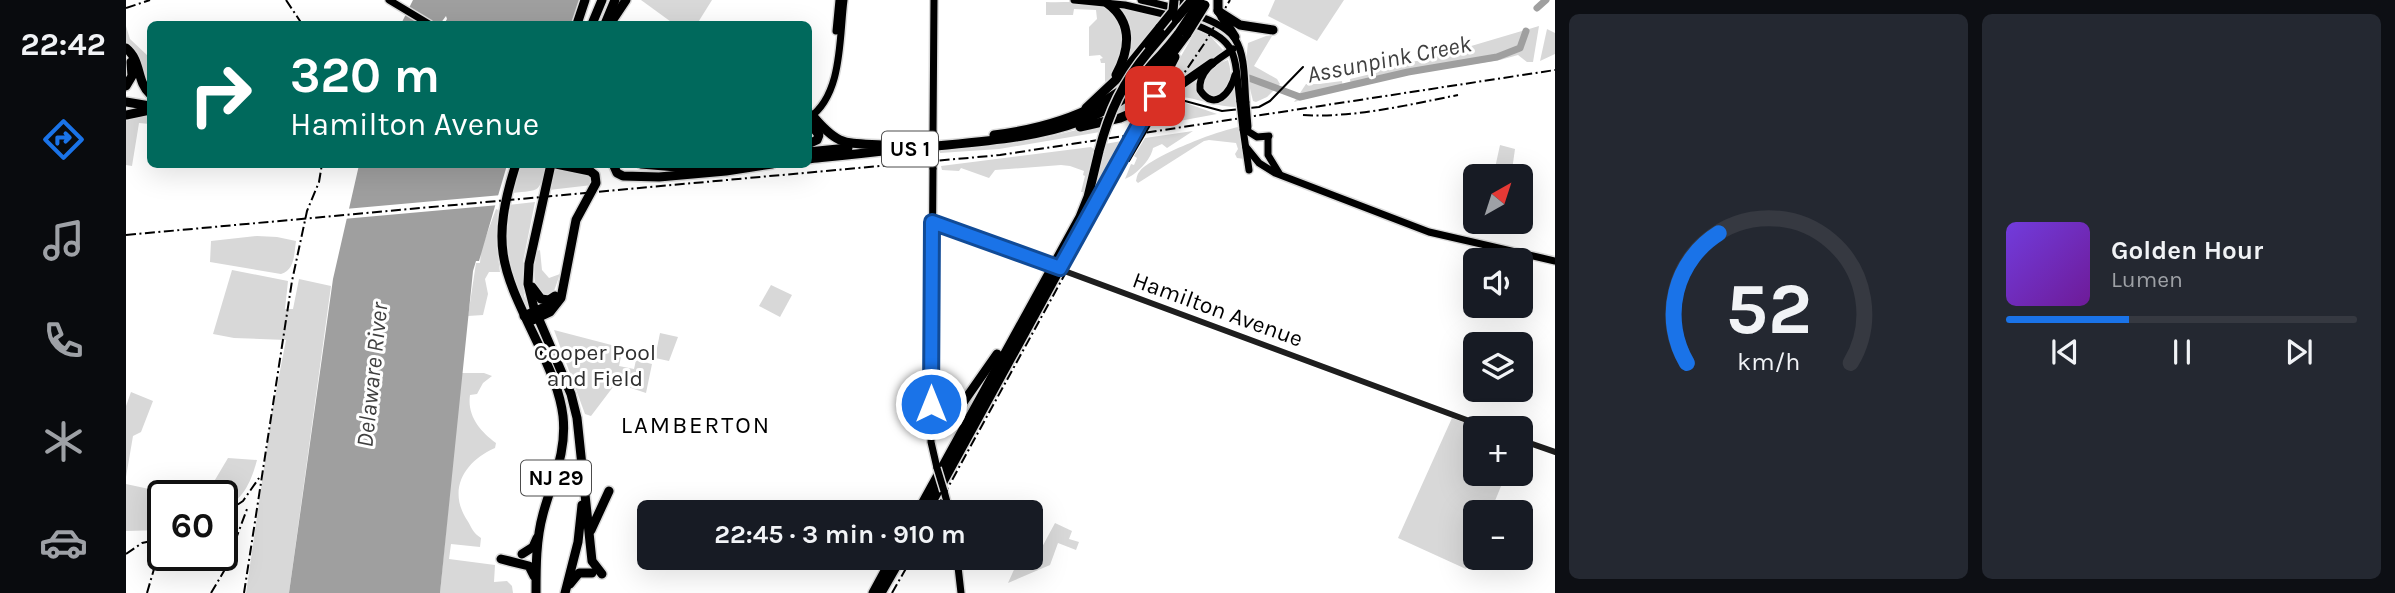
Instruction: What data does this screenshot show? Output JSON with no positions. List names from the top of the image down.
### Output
{
  "streets": {
    "highway": ["US 1", "NJ 29"],
    "main road": ["Hamilton Avenue"]
  },
  "districts": ["LAMBERTON"],
  "water": ["Assunpink Creek", "Delaware River"],
  "parks": ["Cooper Pool and Field"],
  "north": "top right",
  "page": {
    "tabs": "22:42",
    "turn": ["320 m", "Hamilton Avenue"],
    "map_buttons": ["+", "−"],
    "song": ["Golden Hour", "Lumen"],
    "limit": "60",
    "trip": "22:45 · 3 min · 910 m",
    "gauge": ["52", "km/h"]
  }
}
